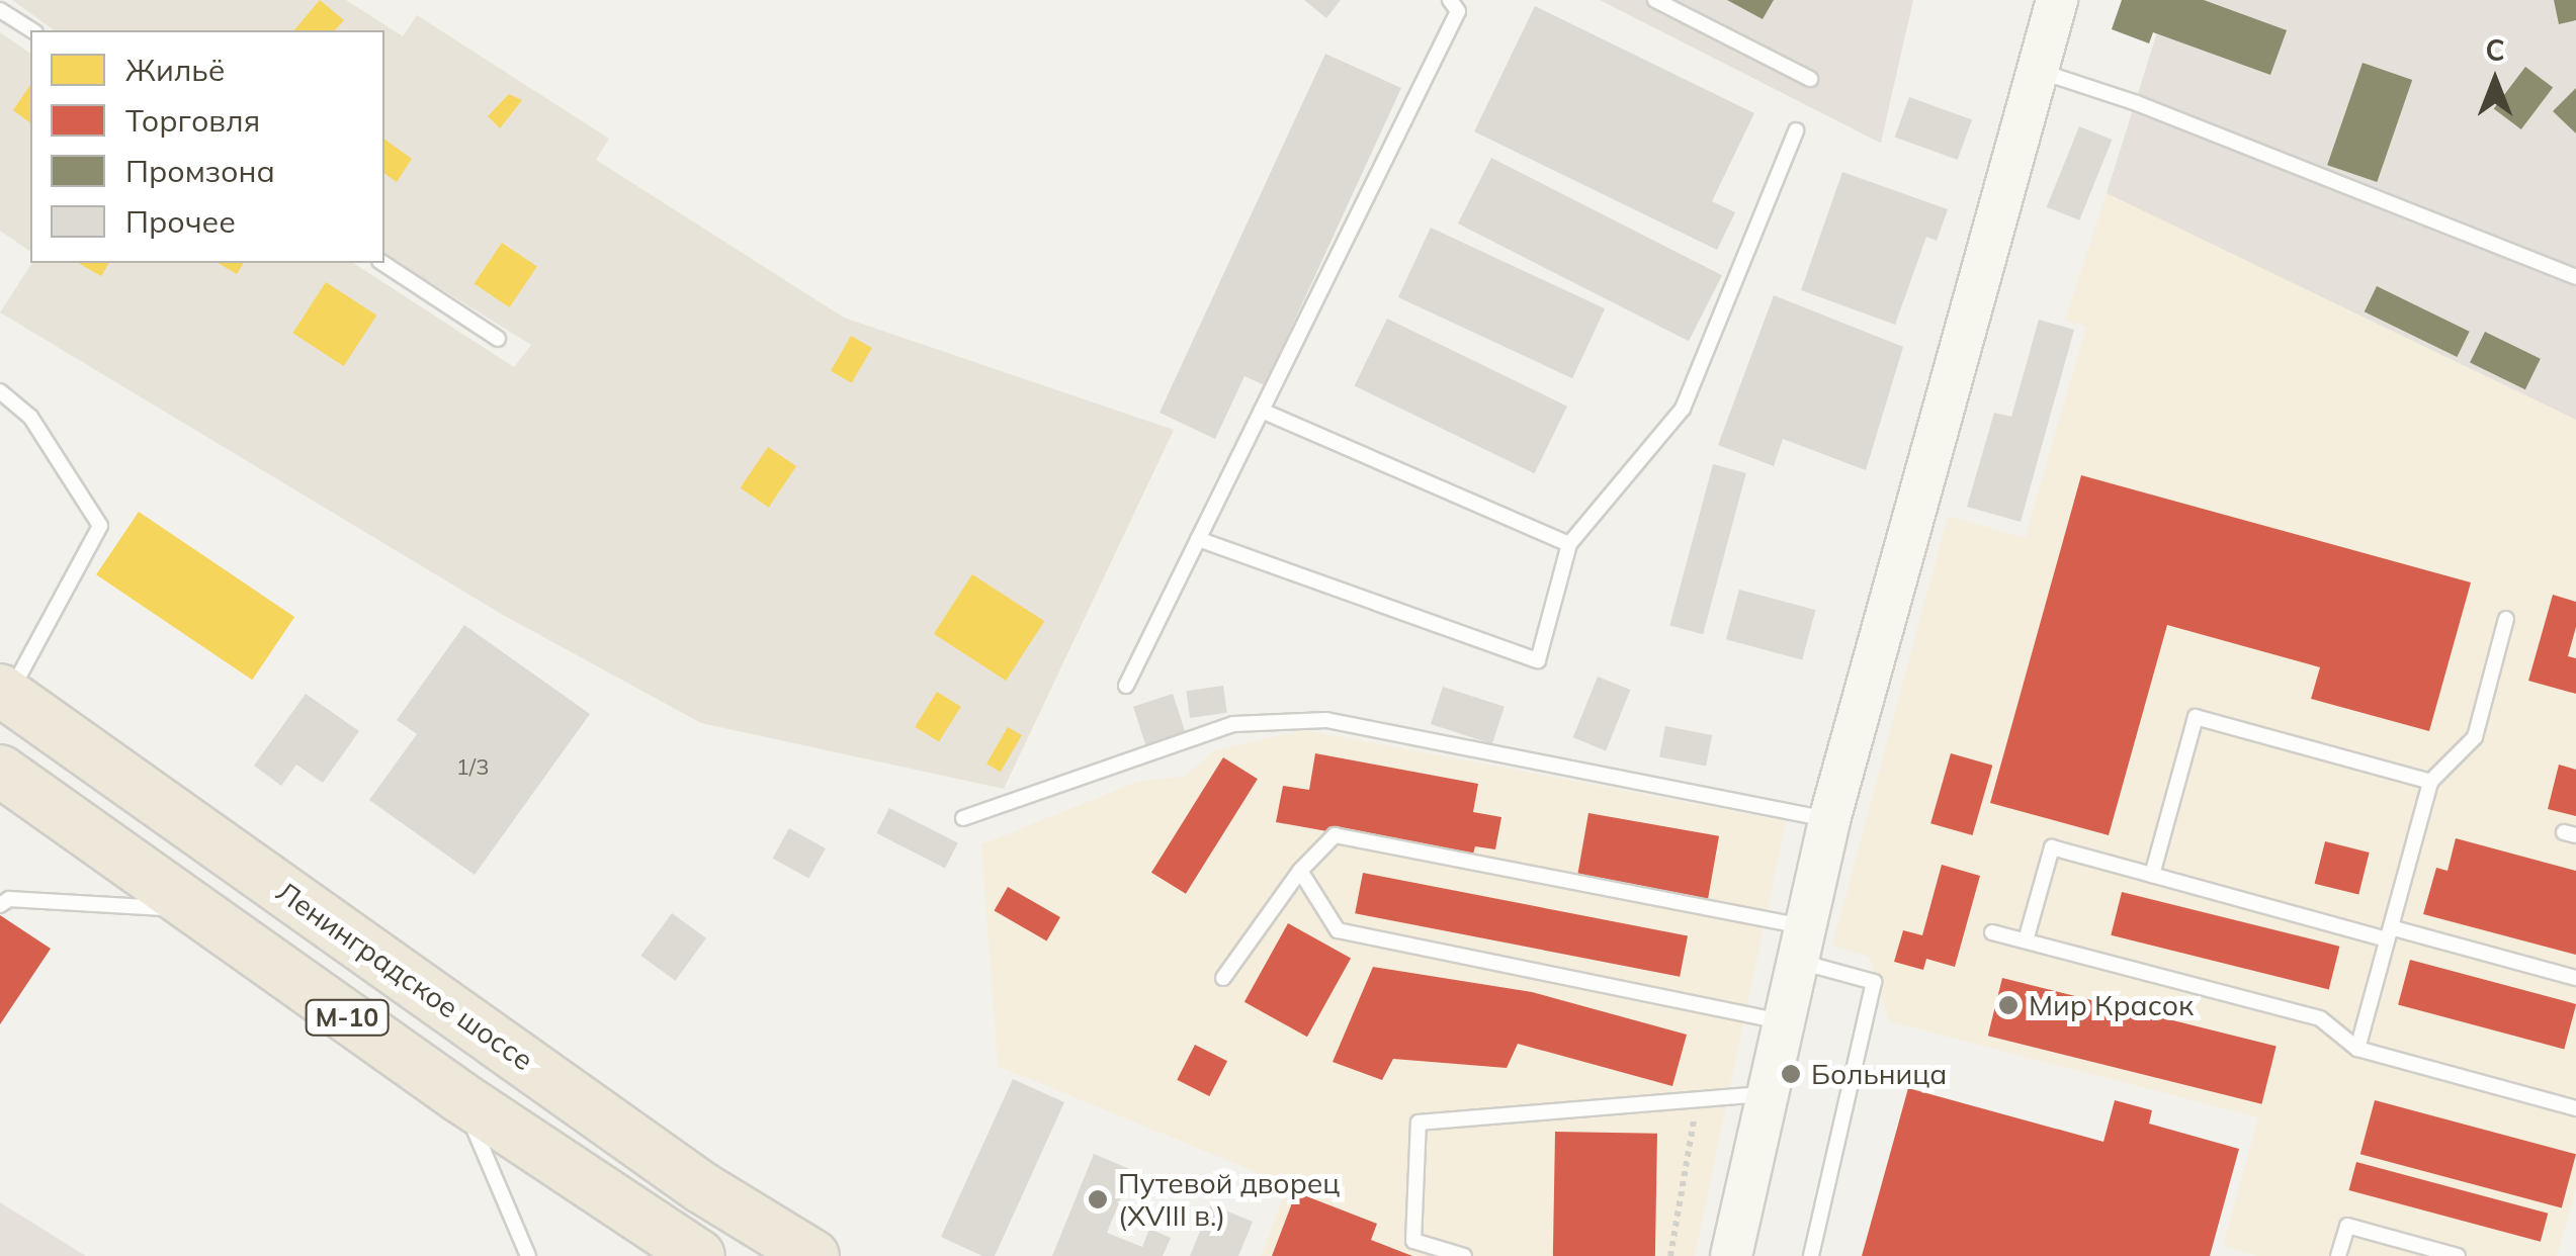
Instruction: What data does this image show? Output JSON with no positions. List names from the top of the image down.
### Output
{
  "streets": {
    "highway": ["Ленинградское шоссе", "М-10"]
  },
  "places": ["Мир Красок", "Больница", "Путевой дворец (XVIII в.)"],
  "house_numbers": ["1/3"],
  "legend": [
    "Жильё",
    "Торговля",
    "Промзона",
    "Прочее"
  ],
  "north": "top"
}
